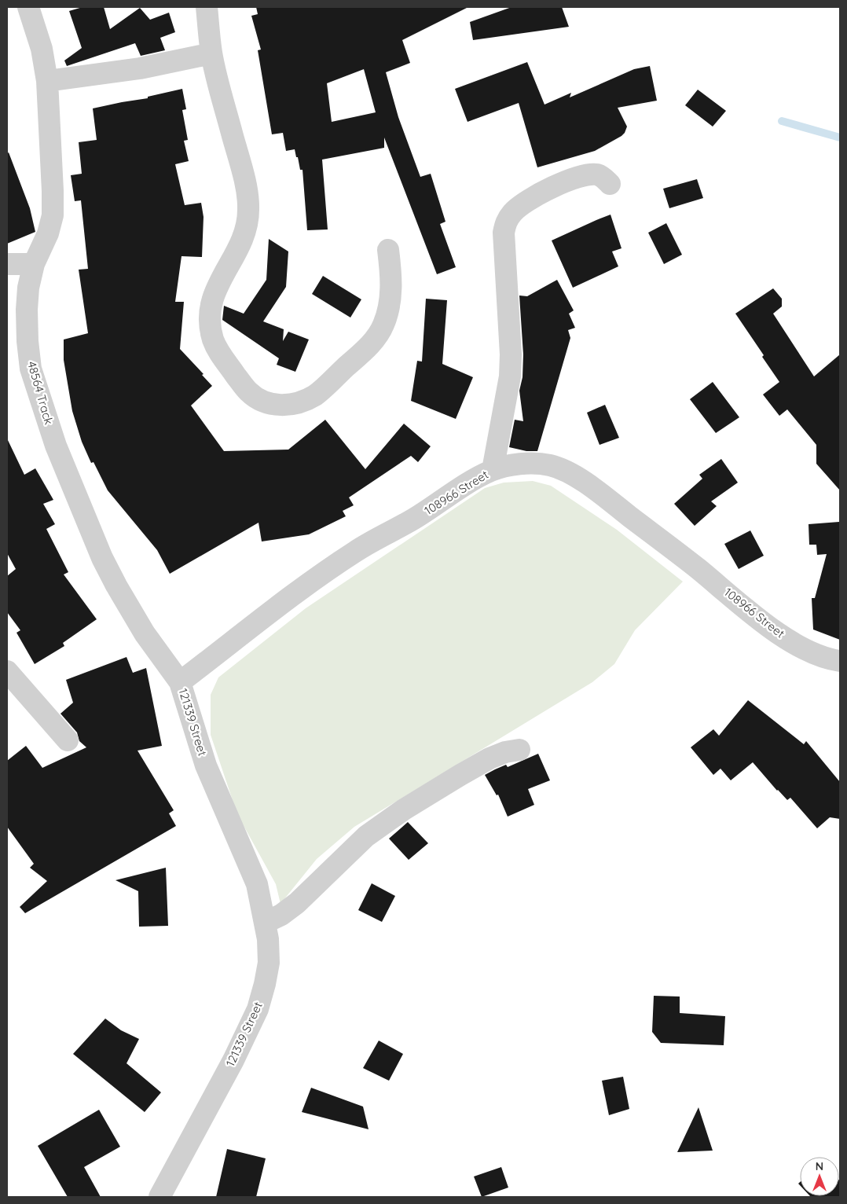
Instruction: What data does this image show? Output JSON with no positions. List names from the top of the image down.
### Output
{
  "streets": {
    "street": ["48564 Track", "108966 Street", "121339 Street"]
  },
  "crossings": [
    ["48564 Track", "108966 Street"],
    ["48564 Track", "121339 Street"],
    ["108966 Street", "121339 Street"]
  ],
  "north": "top"
}
